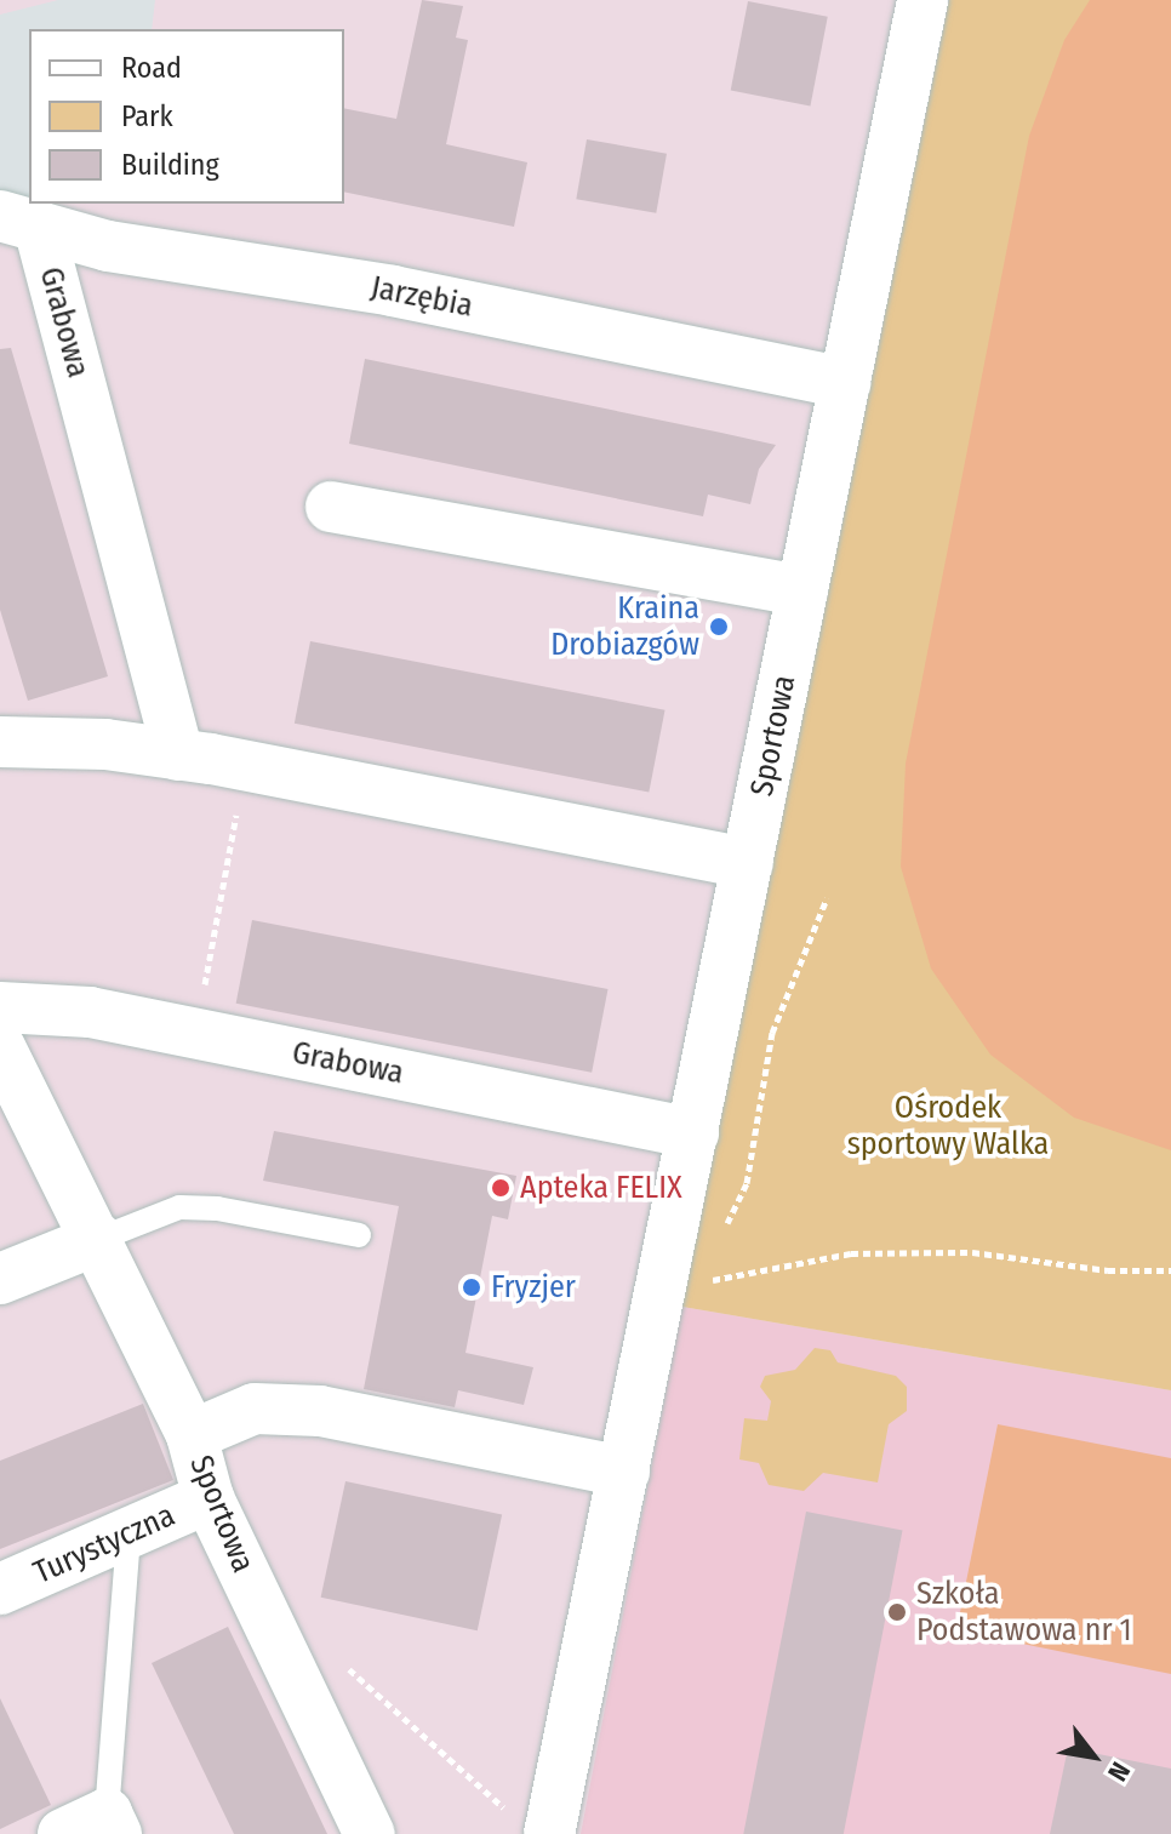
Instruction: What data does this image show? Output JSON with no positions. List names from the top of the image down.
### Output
{
  "streets": {
    "street": [
      "Jarzębia",
      "Grabowa",
      "Sportowa",
      "Turystyczna"
    ]
  },
  "crossings": [
    ["Jarzębia", "Grabowa"],
    ["Jarzębia", "Sportowa"],
    ["Grabowa", "Sportowa"],
    ["Sportowa", "Turystyczna"]
  ],
  "parks": ["Ośrodek sportowy Walka"],
  "places": [
    "Kraina Drobiazgów",
    "Apteka FELIX",
    "Fryzjer",
    "Szkoła Podstawowa nr 1"
  ],
  "legend": ["Road", "Park", "Building"],
  "north": "bottom right"
}
